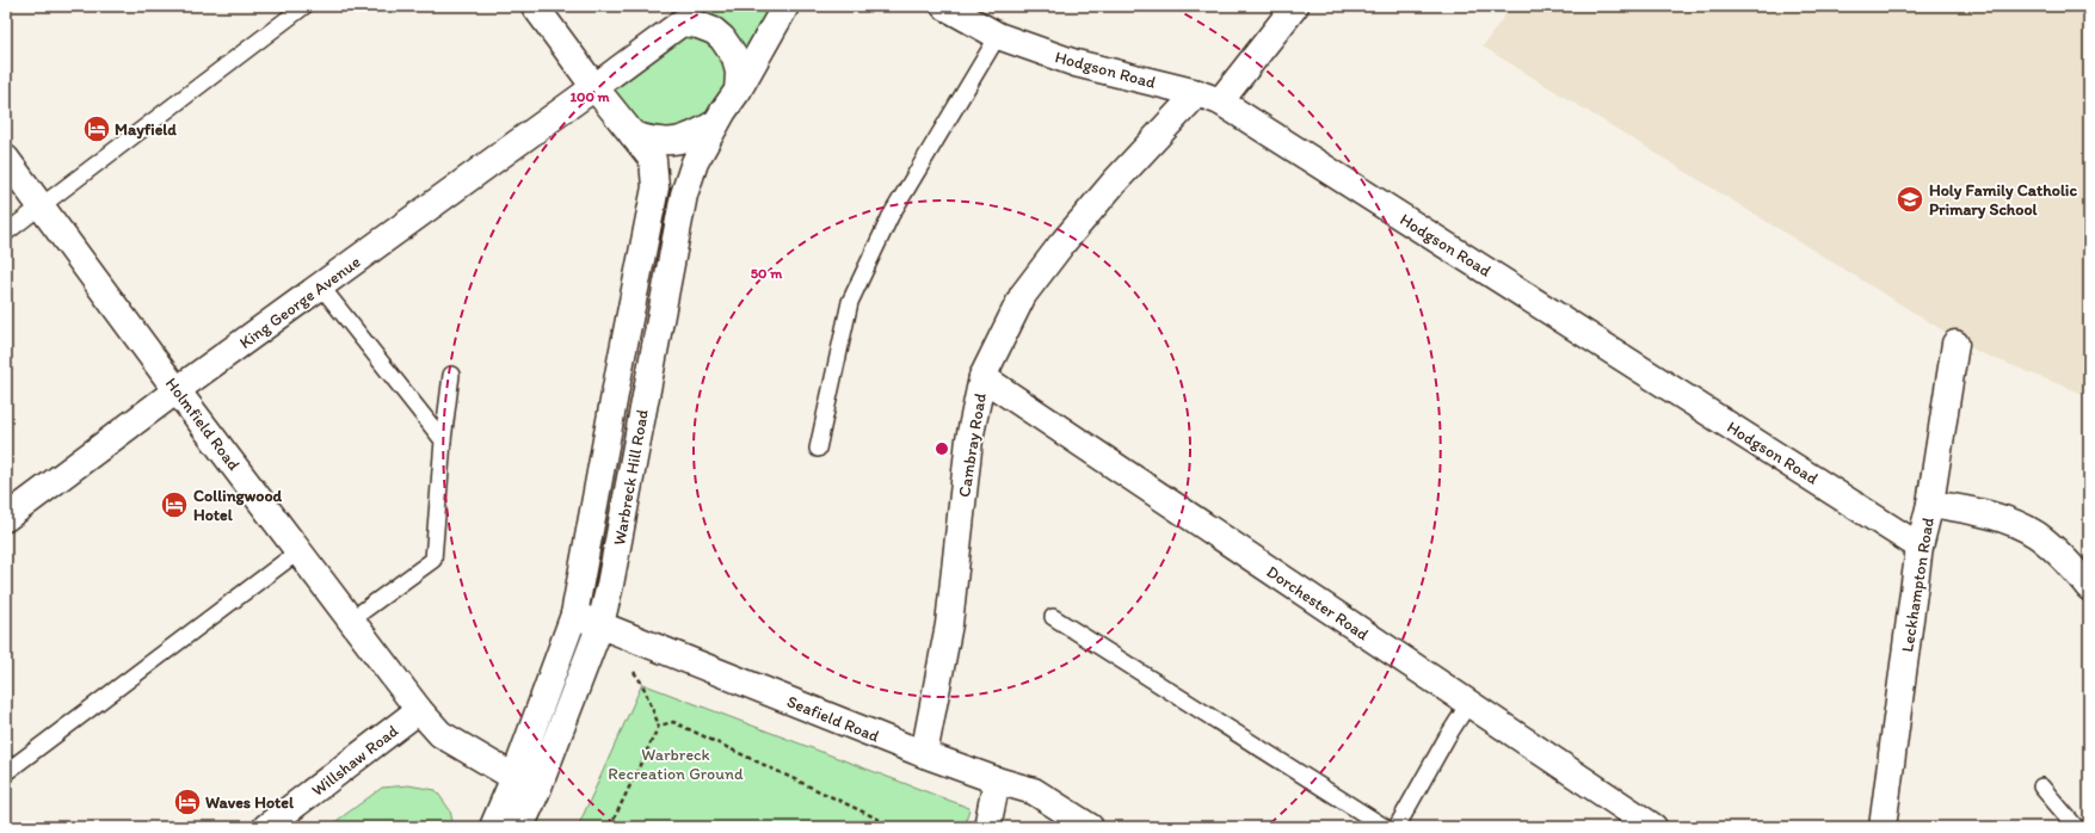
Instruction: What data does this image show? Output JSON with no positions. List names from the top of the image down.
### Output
{
  "streets": {
    "street": [
      "Hodgson Road",
      "King George Avenue",
      "Holmfield Road",
      "Cambray Road",
      "Warbreck Hill Road",
      "Leckhampton Road",
      "Dorchester Road",
      "Seafield Road",
      "Willshaw Road"
    ]
  },
  "crossings": [
    ["Hodgson Road", "Cambray Road"],
    ["Hodgson Road", "Leckhampton Road"],
    ["King George Avenue", "Holmfield Road"],
    ["King George Avenue", "Warbreck Hill Road"],
    ["Holmfield Road", "Warbreck Hill Road"],
    ["Holmfield Road", "Willshaw Road"],
    ["Cambray Road", "Dorchester Road"],
    ["Cambray Road", "Seafield Road"],
    ["Warbreck Hill Road", "Seafield Road"]
  ],
  "parks": ["Warbreck Recreation Ground"],
  "places": {
    "hotel": ["Mayfield", "Collingwood Hotel", "Waves Hotel"],
    "school or university": ["Holy Family Catholic Primary School"]
  },
  "rings": ["100 m", "50 m"]
}
